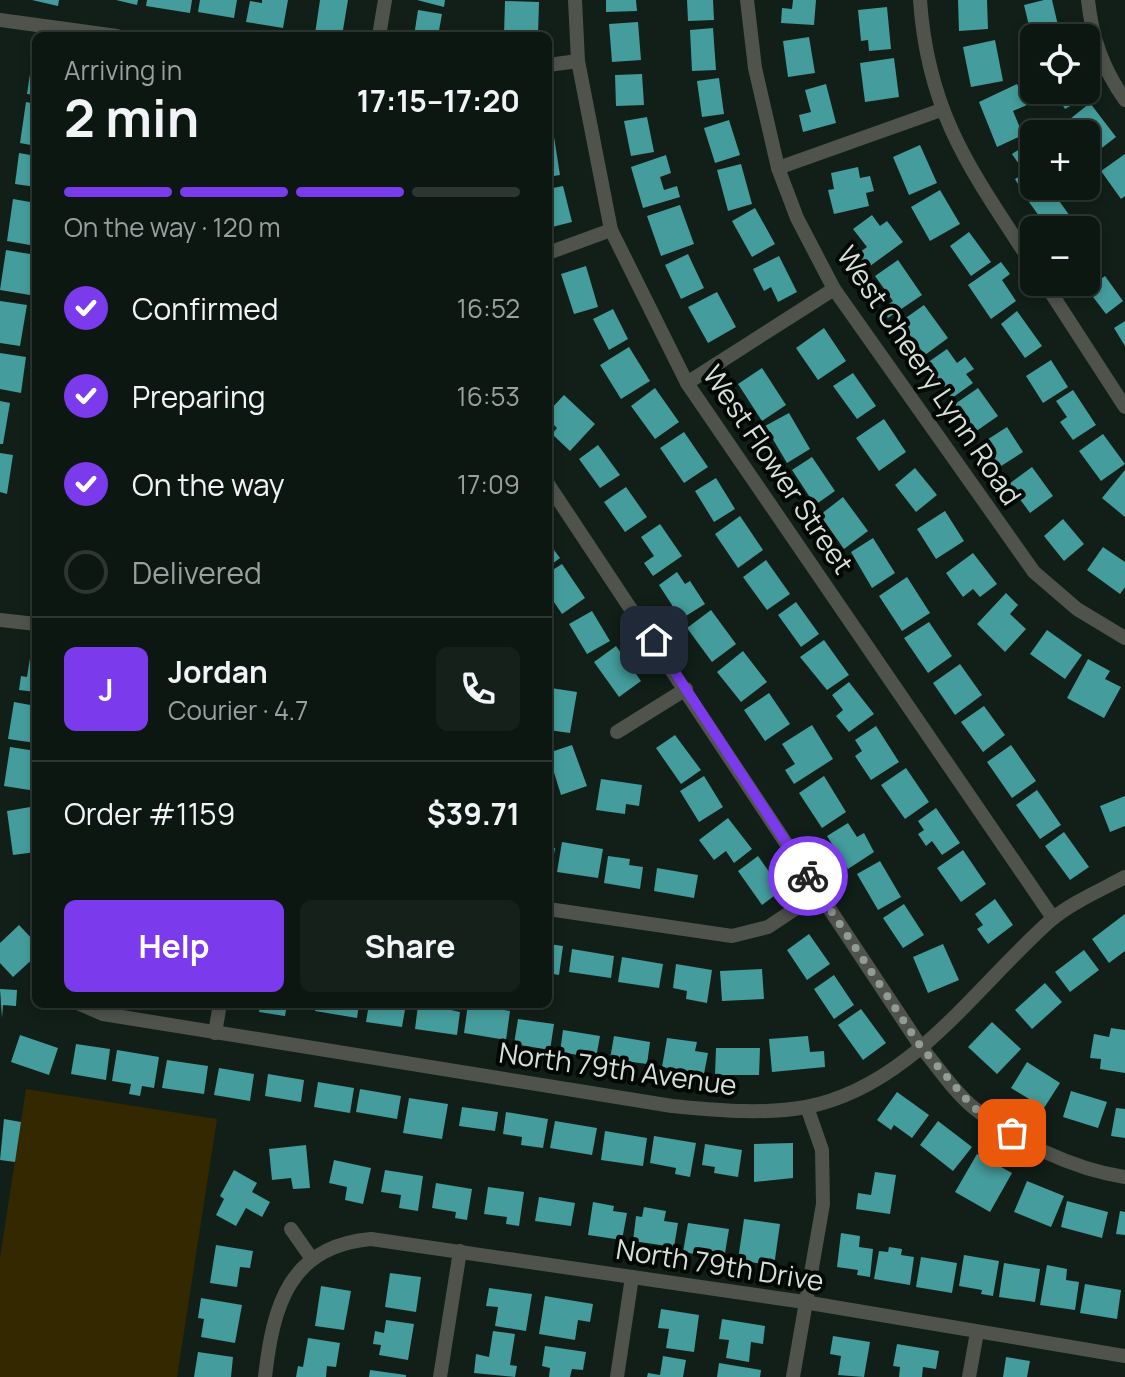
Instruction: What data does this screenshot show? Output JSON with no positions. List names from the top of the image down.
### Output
{
  "streets": {
    "street": [
      "West Cheery Lynn Road",
      "West Flower Street",
      "North 79th Avenue",
      "North 79th Drive"
    ]
  },
  "crossings": [
    ["West Flower Street", "North 79th Avenue"]
  ],
  "page": {
    "map_buttons": ["+", "−"],
    "heading": ["2 min", "Arriving in", "17:15–17:20"],
    "panel": [
      "Jordan",
      "Courier · 4.7",
      "Order #1159",
      "$39.71"
    ],
    "bar": "On the way · 120 m",
    "list": [
      ["Confirmed", "16:52"],
      ["Preparing", "16:53"],
      ["On the way", "17:09"],
      "Delivered"
    ],
    "round": "J",
    "buttons": ["Help", "Share"]
  }
}
